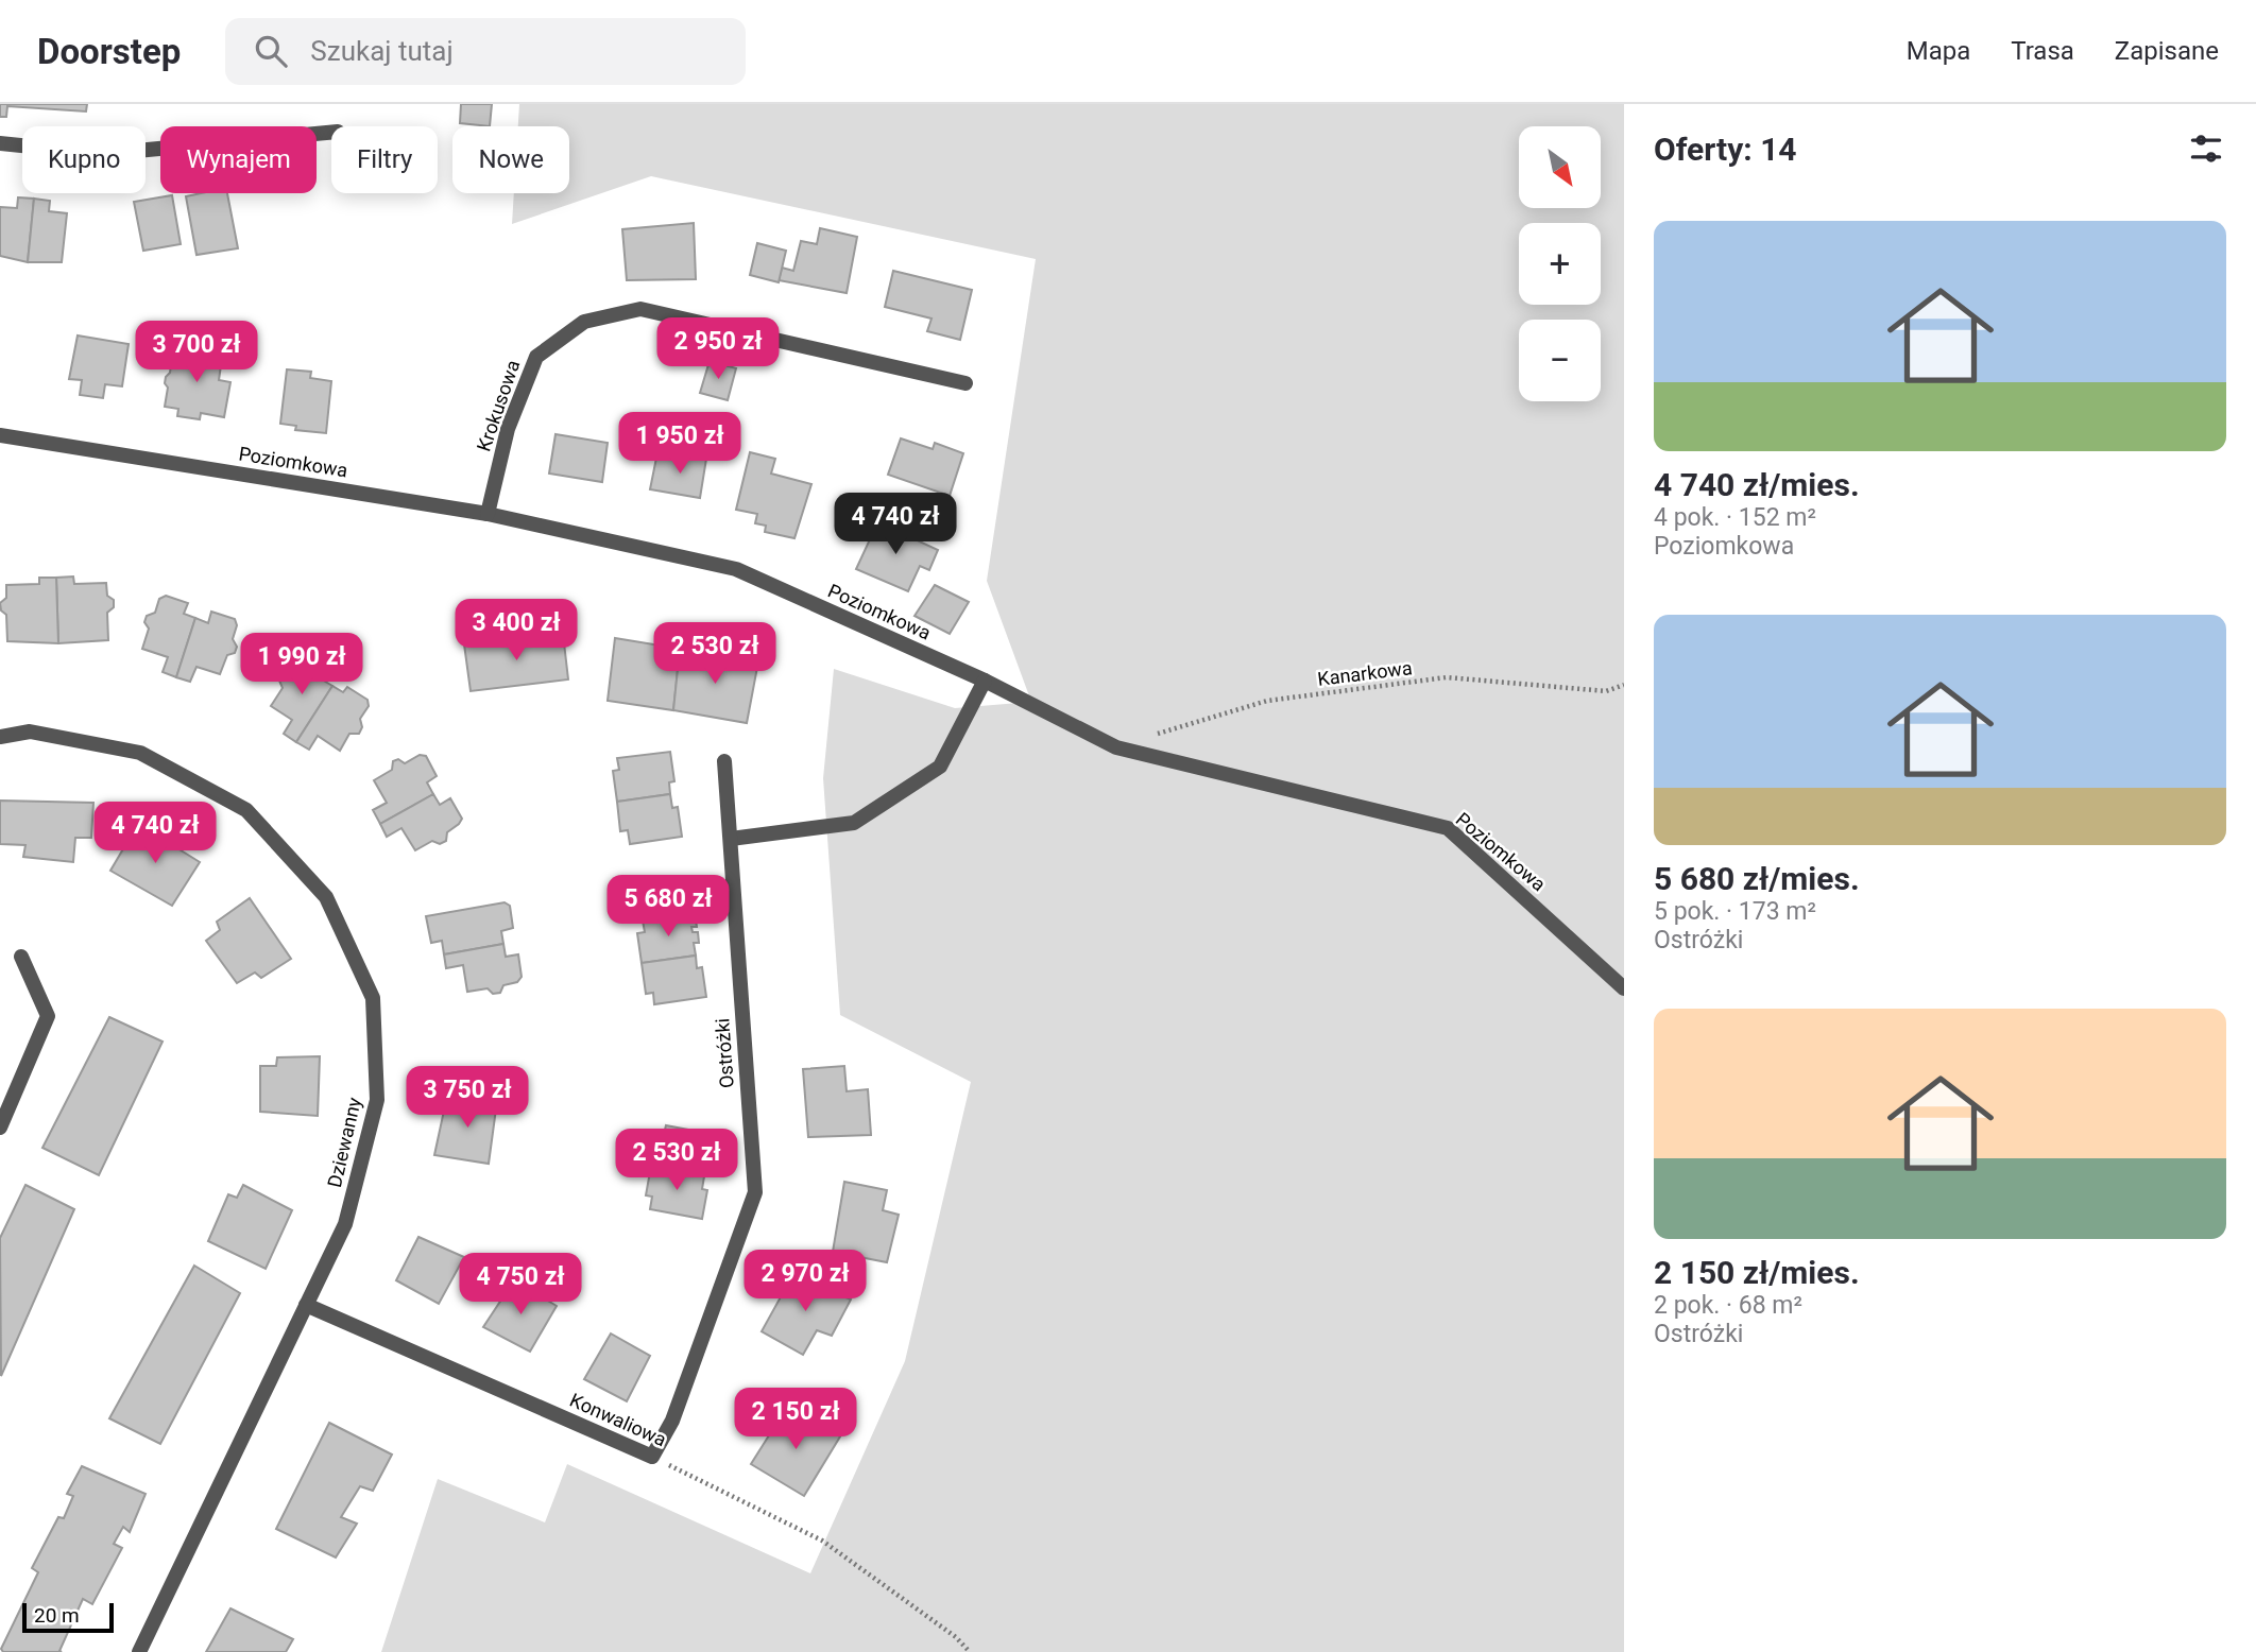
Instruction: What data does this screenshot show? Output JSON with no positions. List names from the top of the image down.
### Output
{
  "streets": {
    "street": [
      "Krokusowa",
      "Poziomkowa",
      "Ostróżki",
      "Dziewanny",
      "Konwaliowa"
    ],
    "path": ["Kanarkowa"]
  },
  "crossings": [
    ["Krokusowa", "Poziomkowa"],
    ["Ostróżki", "Konwaliowa"],
    ["Dziewanny", "Konwaliowa"]
  ],
  "scale_bar": "20 m",
  "north": "bottom right",
  "page": {
    "header": "Doorstep",
    "search": "Szukaj tutaj",
    "nav": ["Mapa", "Trasa", "Zapisane"],
    "heading": "Oferty: 14",
    "map_buttons": ["+", "−"],
    "chip": [
      "Kupno",
      "Wynajem",
      "Filtry",
      "Nowe"
    ],
    "list": [
      {
        "name": "4 740 zł/mies.",
        "note": "4 pok. · 152 m² · Poziomkowa"
      },
      {
        "name": "5 680 zł/mies.",
        "note": "5 pok. · 173 m² · Ostróżki"
      },
      {
        "name": "2 150 zł/mies.",
        "note": "2 pok. · 68 m² · Ostróżki"
      }
    ],
    "price": [
      "2 950 zł",
      "3 700 zł",
      "1 950 zł",
      "4 740 zł",
      "3 400 zł",
      "2 530 zł",
      "1 990 zł",
      "4 740 zł",
      "5 680 zł",
      "3 750 zł",
      "2 530 zł",
      "2 970 zł",
      "4 750 zł",
      "2 150 zł"
    ],
    "scale": "20 m"
  }
}
